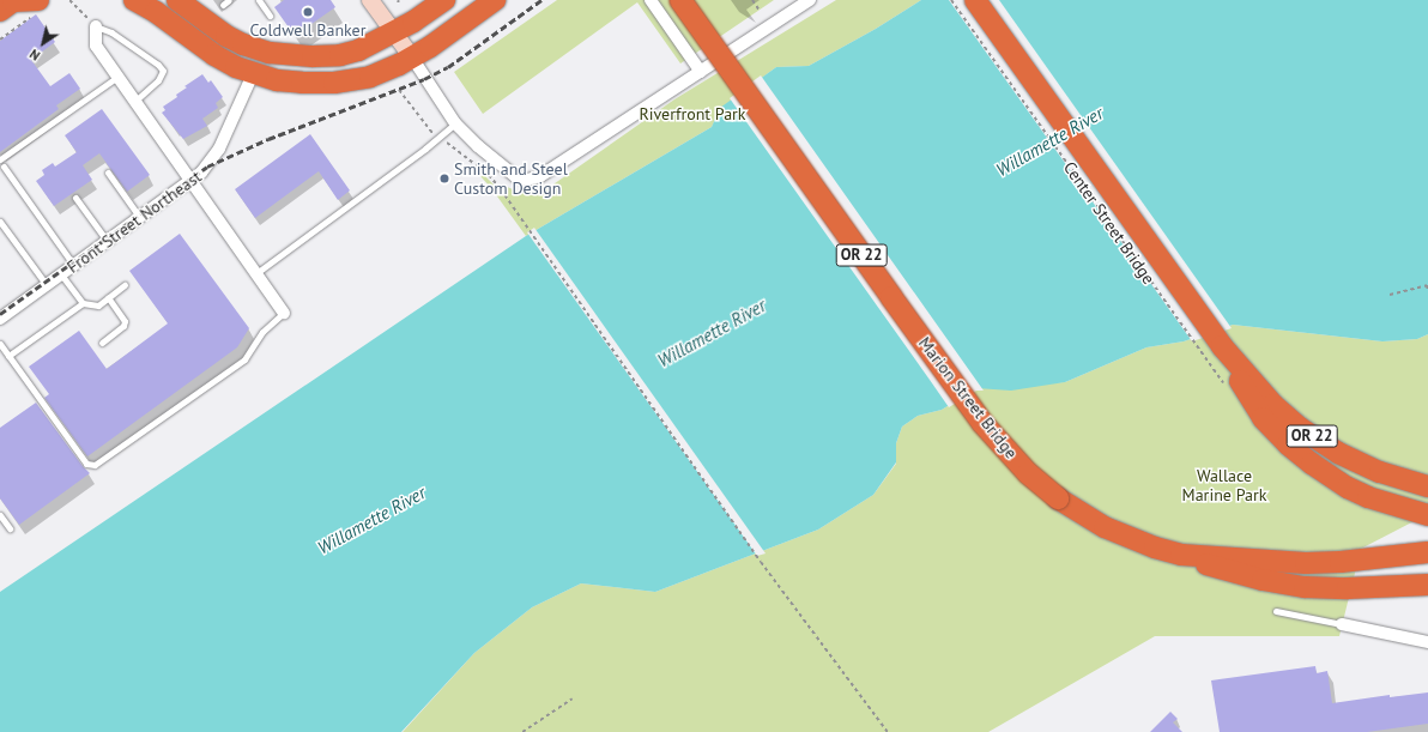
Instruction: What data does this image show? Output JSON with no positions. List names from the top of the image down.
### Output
{
  "streets": {
    "highway": ["Center Street Bridge", "OR 22", "Marion Street Bridge"],
    "street": ["Front Street Northeast"]
  },
  "water": ["Willamette River"],
  "parks": ["Riverfront Park", "Wallace Marine Park"],
  "places": ["Coldwell Banker", "Smith and Steel Custom Design"],
  "north": "bottom left"
}
